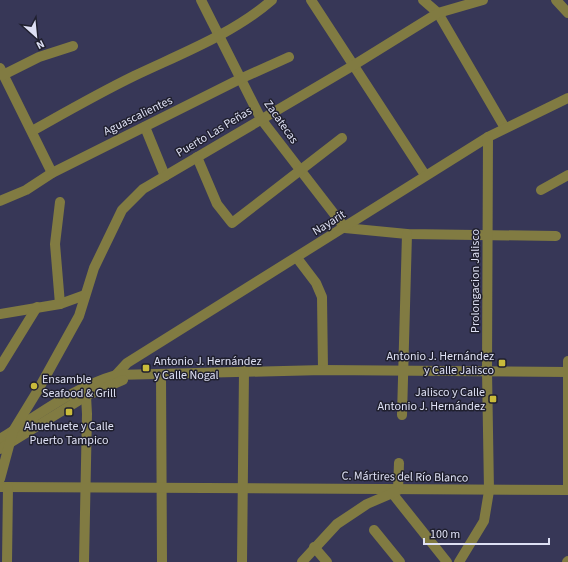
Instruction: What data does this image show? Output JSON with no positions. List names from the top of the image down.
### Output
{
  "streets": {
    "street": [
      "Aguascalientes",
      "Zacatecas",
      "Puerto Las Peñas",
      "Nayarit",
      "Prolongacion Jalisco",
      "C. Mártires del Río Blanco"
    ]
  },
  "crossings": [
    ["Aguascalientes", "Zacatecas"],
    ["Zacatecas", "Puerto Las Peñas"],
    ["Zacatecas", "Nayarit"],
    ["Nayarit", "Prolongacion Jalisco"],
    ["Prolongacion Jalisco", "C. Mártires del Río Blanco"]
  ],
  "places": {
    "transit": [
      "Antonio J. Hernández y Calle Jalisco",
      "Antonio J. Hernández y Calle Nogal",
      "Jalisco y Calle Antonio J. Hernández",
      "Ahuehuete y Calle Puerto Tampico"
    ],
    "other": ["Ensamble Seafood & Grill"]
  },
  "scale_bar": "100 m",
  "north": "bottom right"
}
